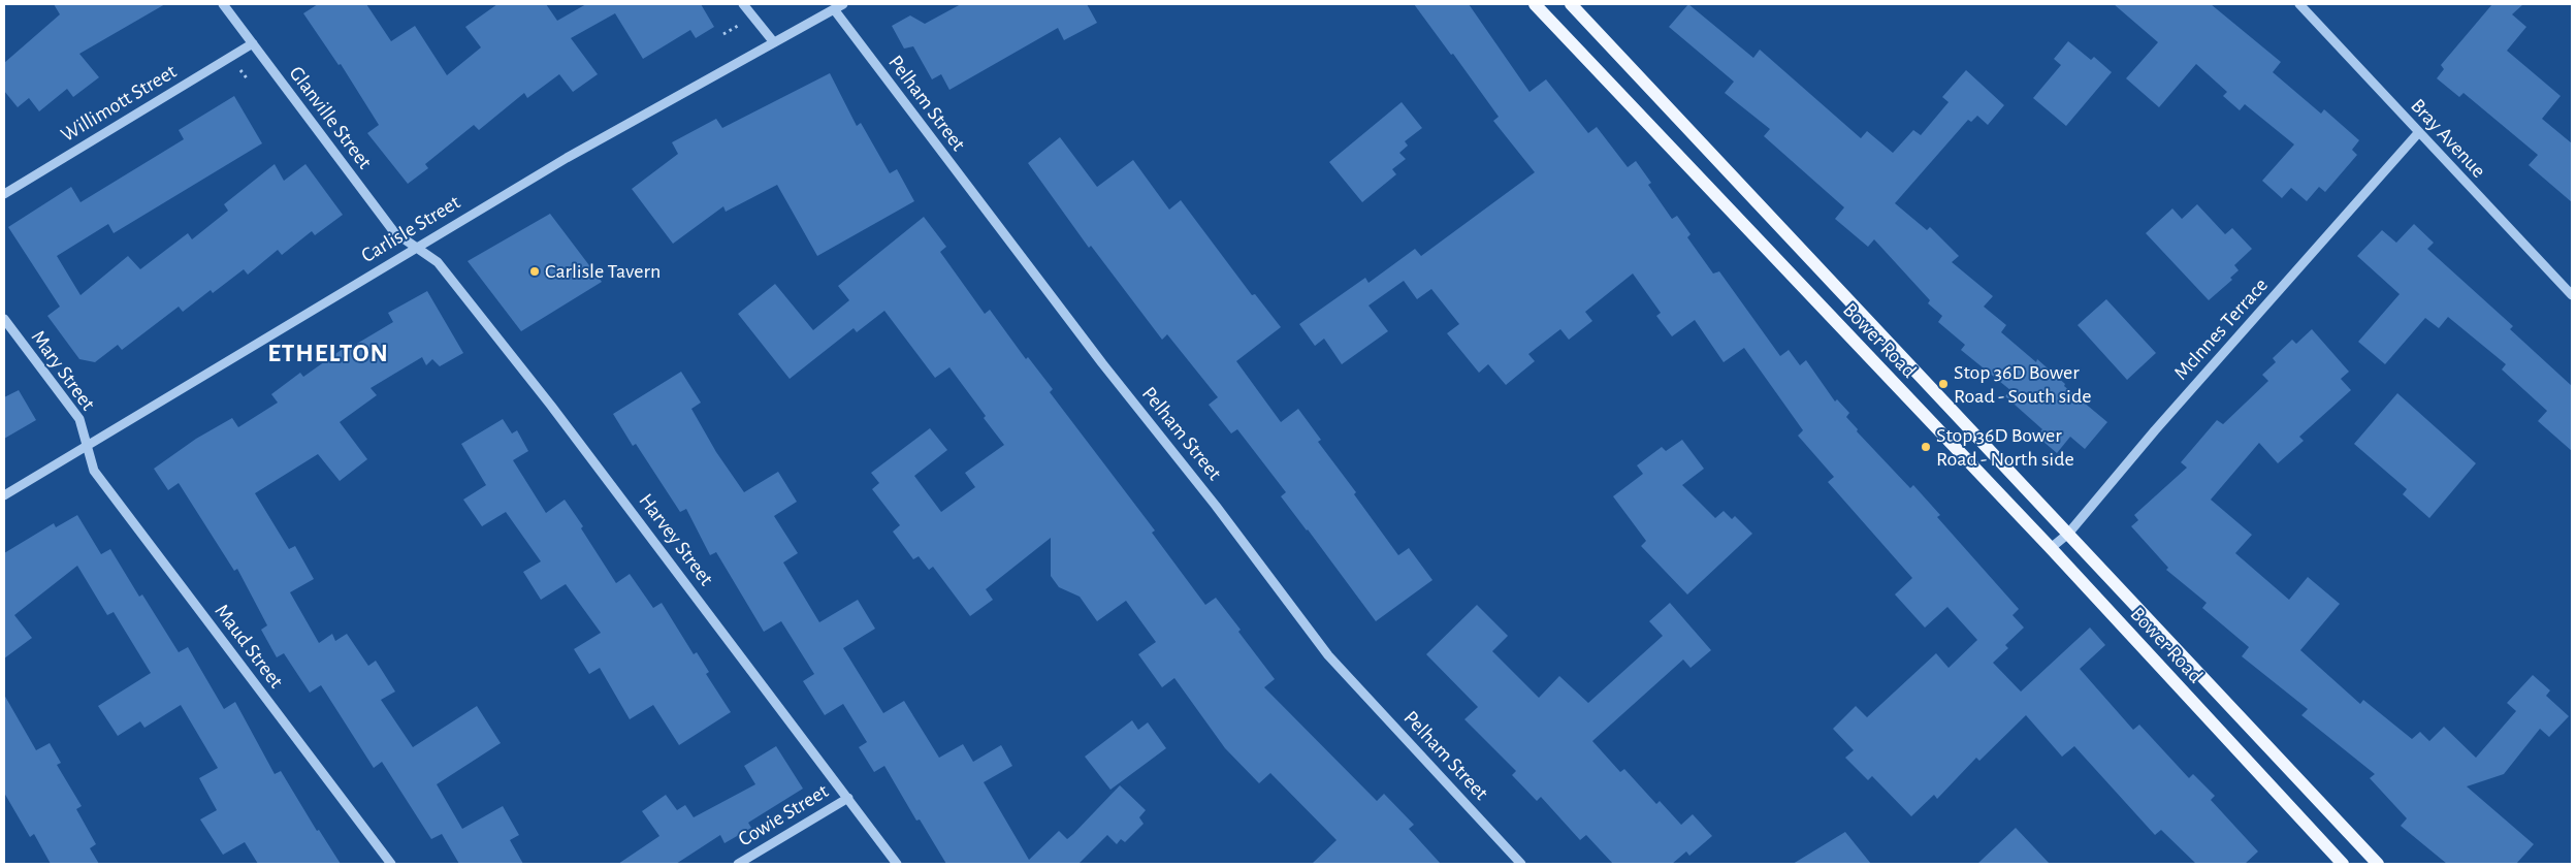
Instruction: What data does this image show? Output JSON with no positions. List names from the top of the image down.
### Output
{
  "streets": {
    "main road": ["Bower Road"],
    "street": [
      "Willimott Street",
      "Pelham Street",
      "Glanville Street",
      "Bray Avenue",
      "Carlisle Street",
      "McInnes Terrace",
      "Mary Street",
      "Harvey Street",
      "Maud Street",
      "Cowie Street"
    ]
  },
  "crossings": [
    ["Willimott Street", "Glanville Street"],
    ["Pelham Street", "Carlisle Street"],
    ["Glanville Street", "Carlisle Street"],
    ["Glanville Street", "Harvey Street"],
    ["Bray Avenue", "McInnes Terrace"],
    ["Carlisle Street", "Mary Street"],
    ["Carlisle Street", "Harvey Street"],
    ["Carlisle Street", "Maud Street"],
    ["McInnes Terrace", "Bower Road"],
    ["Mary Street", "Maud Street"],
    ["Harvey Street", "Cowie Street"]
  ],
  "districts": ["ETHELTON"],
  "places": ["Carlisle Tavern", "Stop 36D Bower Road - South side", "Stop 36D Bower Road - North side"]
}
